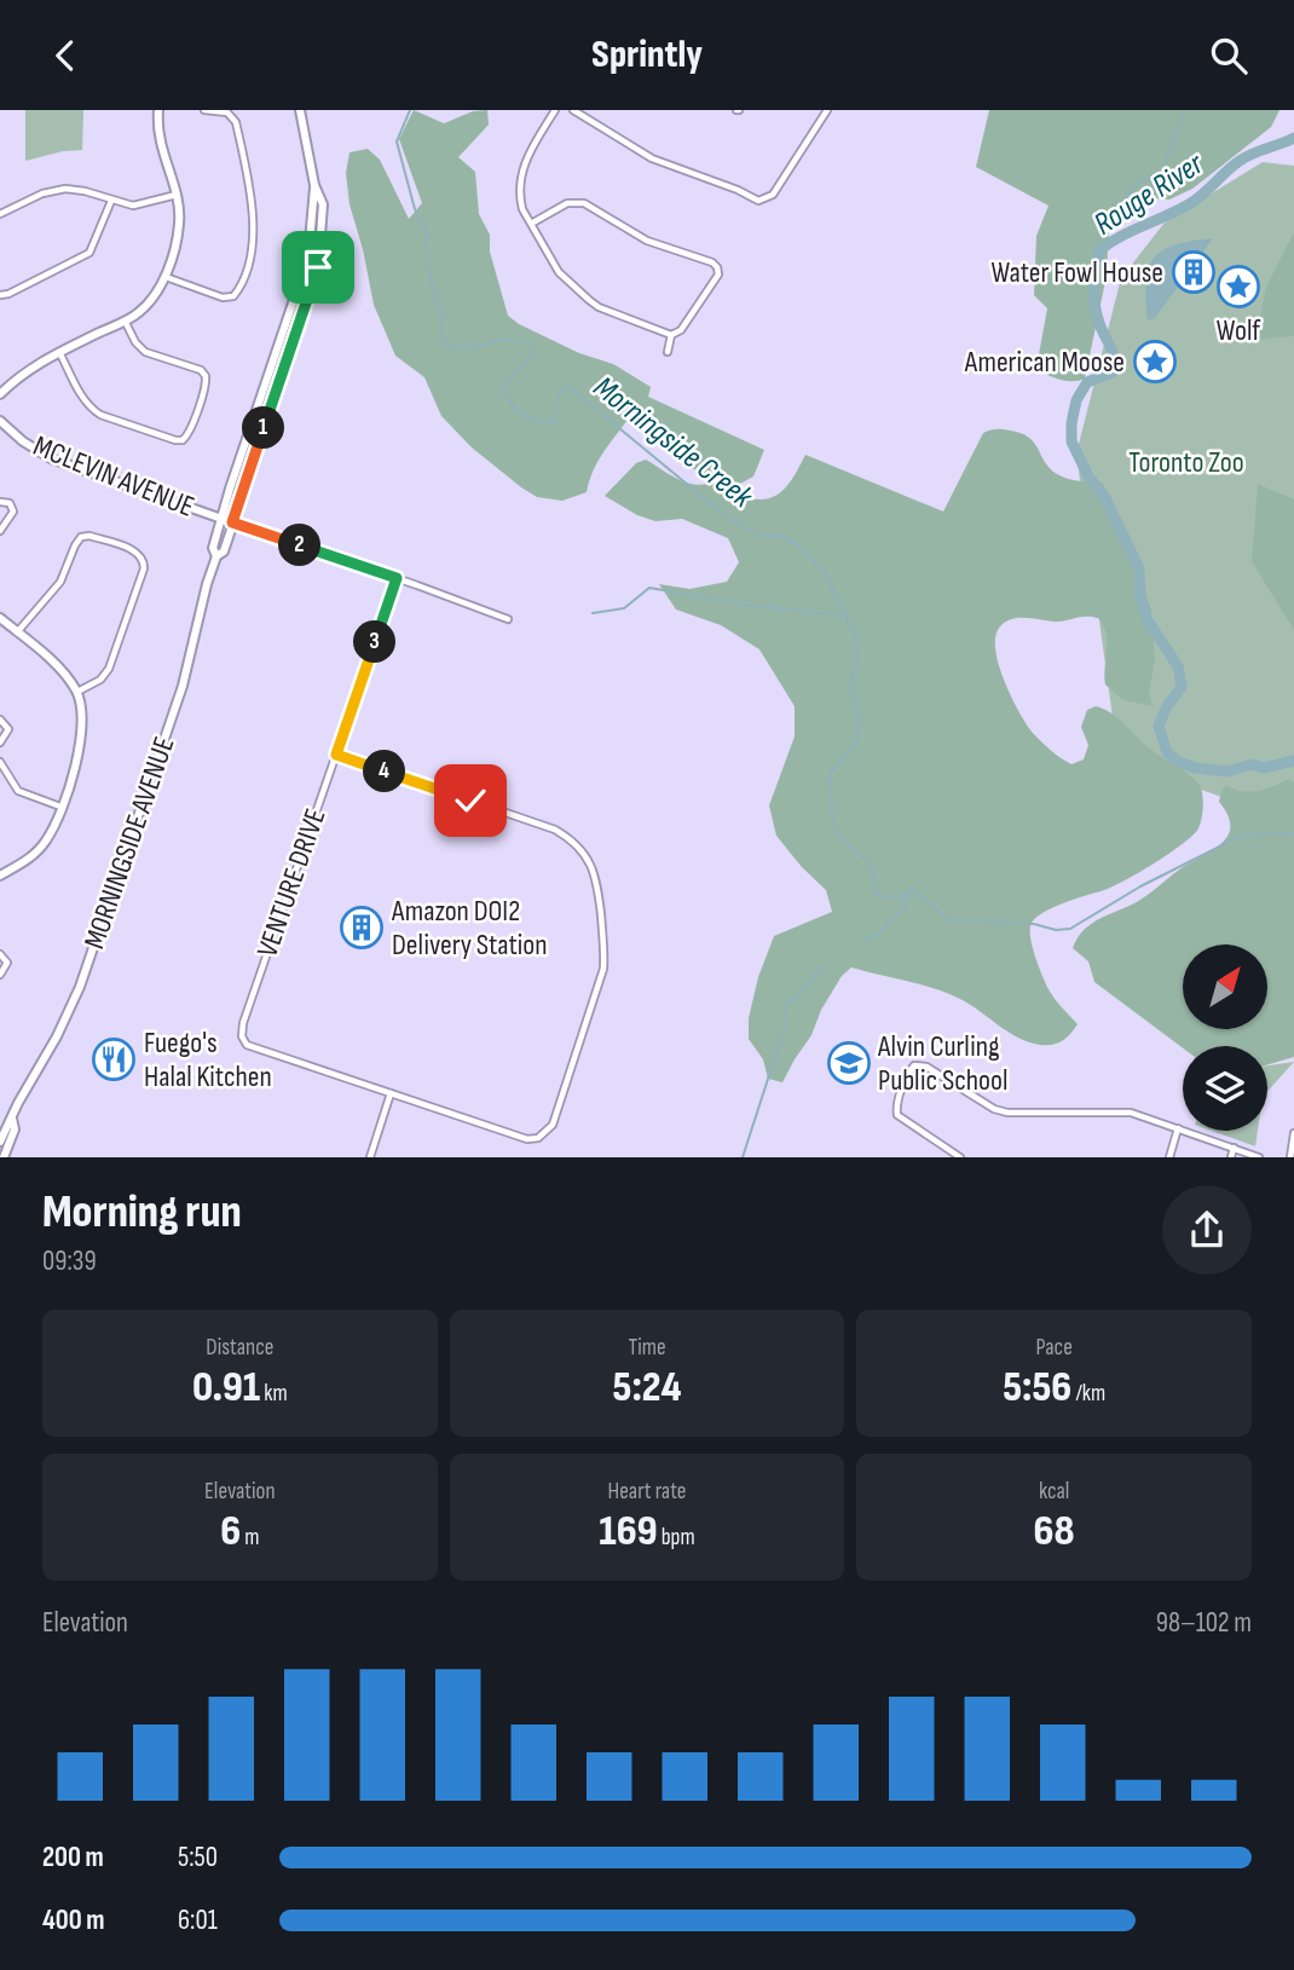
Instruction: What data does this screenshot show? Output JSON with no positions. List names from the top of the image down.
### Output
{
  "streets": {
    "main road": ["MCLEVIN AVENUE", "MORNINGSIDE AVENUE"],
    "street": ["VENTURE DRIVE"]
  },
  "crossings": [
    ["MCLEVIN AVENUE", "MORNINGSIDE AVENUE"]
  ],
  "water": ["Rouge River", "Morningside Creek"],
  "parks": ["Toronto Zoo"],
  "places": {
    "building": ["Water Fowl House", "Amazon DOI2 Delivery Station"],
    "place": ["Wolf", "American Moose"],
    "restaurant": ["Fuego's Halal Kitchen"],
    "school or university": ["Alvin Curling Public School"]
  },
  "north": "top right",
  "page": {
    "header": "Sprintly",
    "pins": [
      "1",
      "2",
      "3",
      "4"
    ],
    "heading": ["Morning run", "09:39"],
    "stats": [
      ["Distance", "0.91 km"],
      ["Time", "5:24"],
      ["Pace", "5:56 /km"],
      ["Elevation", "6 m"],
      ["Heart rate", "169 bpm"],
      ["kcal", "68"]
    ],
    "chart": ["Elevation", "98–102 m"],
    "list": [
      {
        "name": "200 m",
        "note": "5:50"
      },
      {
        "name": "400 m",
        "note": "6:01"
      }
    ]
  }
}
